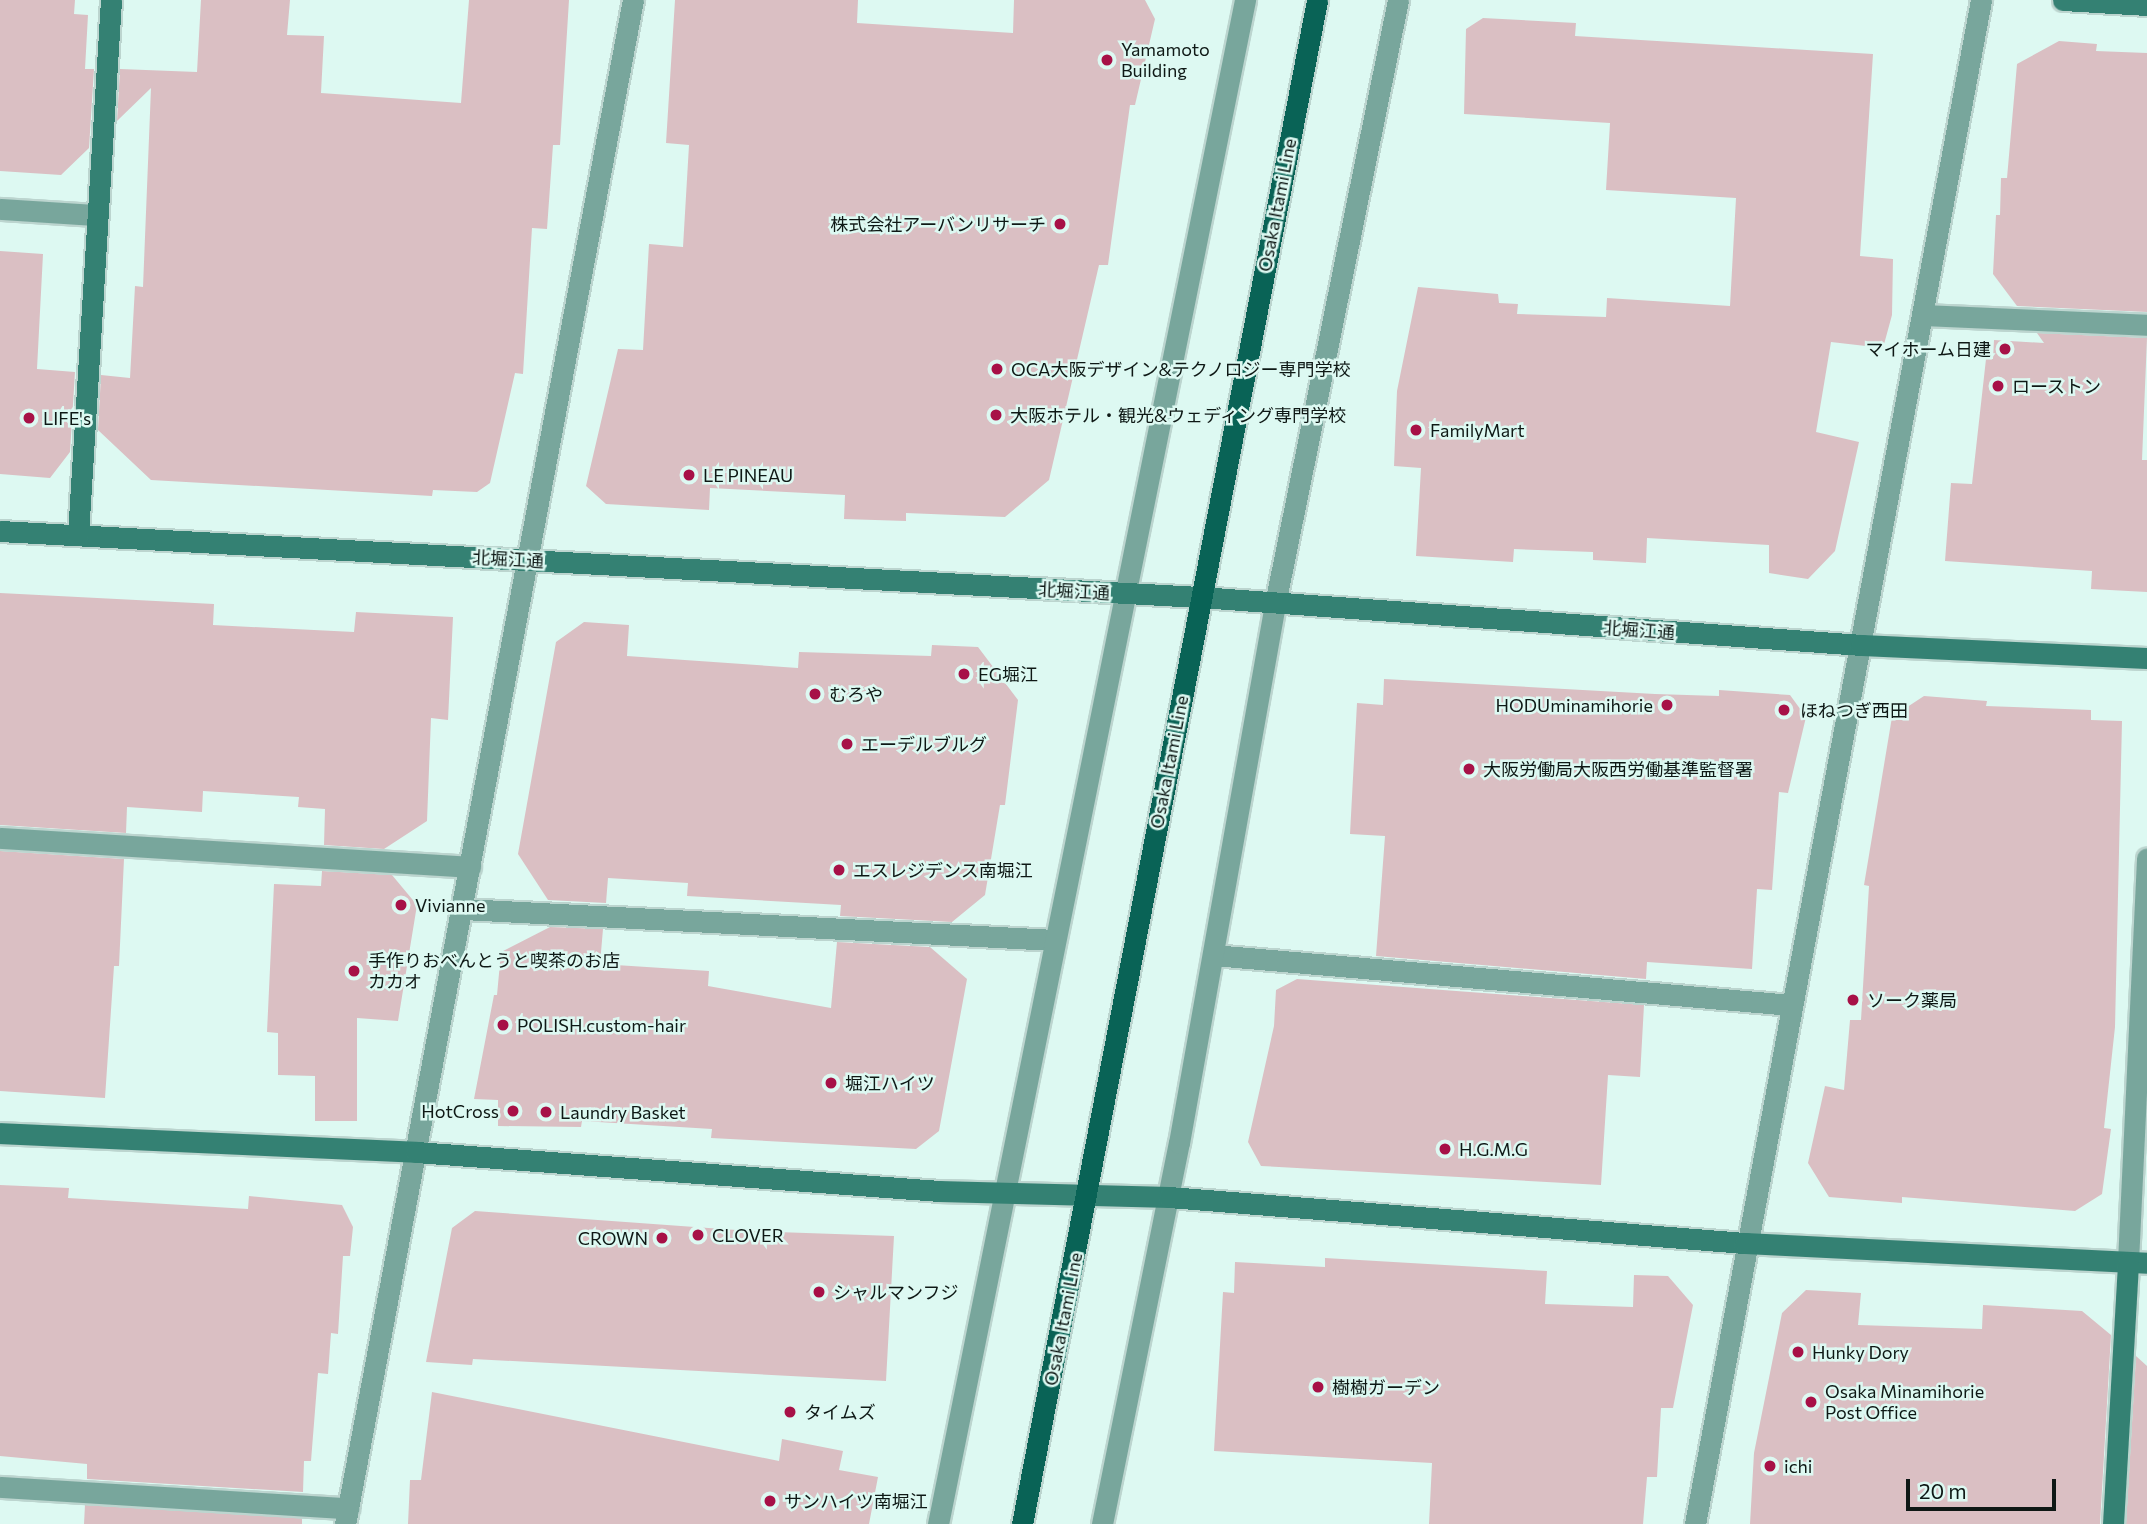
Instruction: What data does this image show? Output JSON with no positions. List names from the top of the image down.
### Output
{
  "streets": {
    "main road": ["Osaka Itami Line"],
    "street": ["北堀江通"]
  },
  "crossings": [
    ["Osaka Itami Line", "北堀江通"]
  ],
  "places": [
    "Yamamoto Building",
    "株式会社アーバンリサーチ",
    "マイホーム日建",
    "OCA大阪デザイン&テクノロジー専門学校",
    "ローストン",
    "大阪ホテル・観光&ウェディング専門学校",
    "LIFE's",
    "FamilyMart",
    "LE PINEAU",
    "EG堀江",
    "むろや",
    "HODUminamihorie",
    "ほねつぎ西田",
    "エーデルブルグ",
    "大阪労働局大阪西労働基準監督署",
    "エスレジデンス南堀江",
    "Vivianne",
    "手作りおべんとうと喫茶のお店 カカオ",
    "ソーク薬局",
    "POLISH.custom-hair",
    "堀江ハイツ",
    "HotCross",
    "Laundry Basket",
    "H.G.M.G",
    "CLOVER",
    "CROWN",
    "シャルマンフジ",
    "Hunky Dory",
    "樹樹ガーデン",
    "Osaka Minamihorie Post Office",
    "タイムズ",
    "ichi",
    "サンハイツ南堀江"
  ],
  "scale_bar": "20 m"
}
